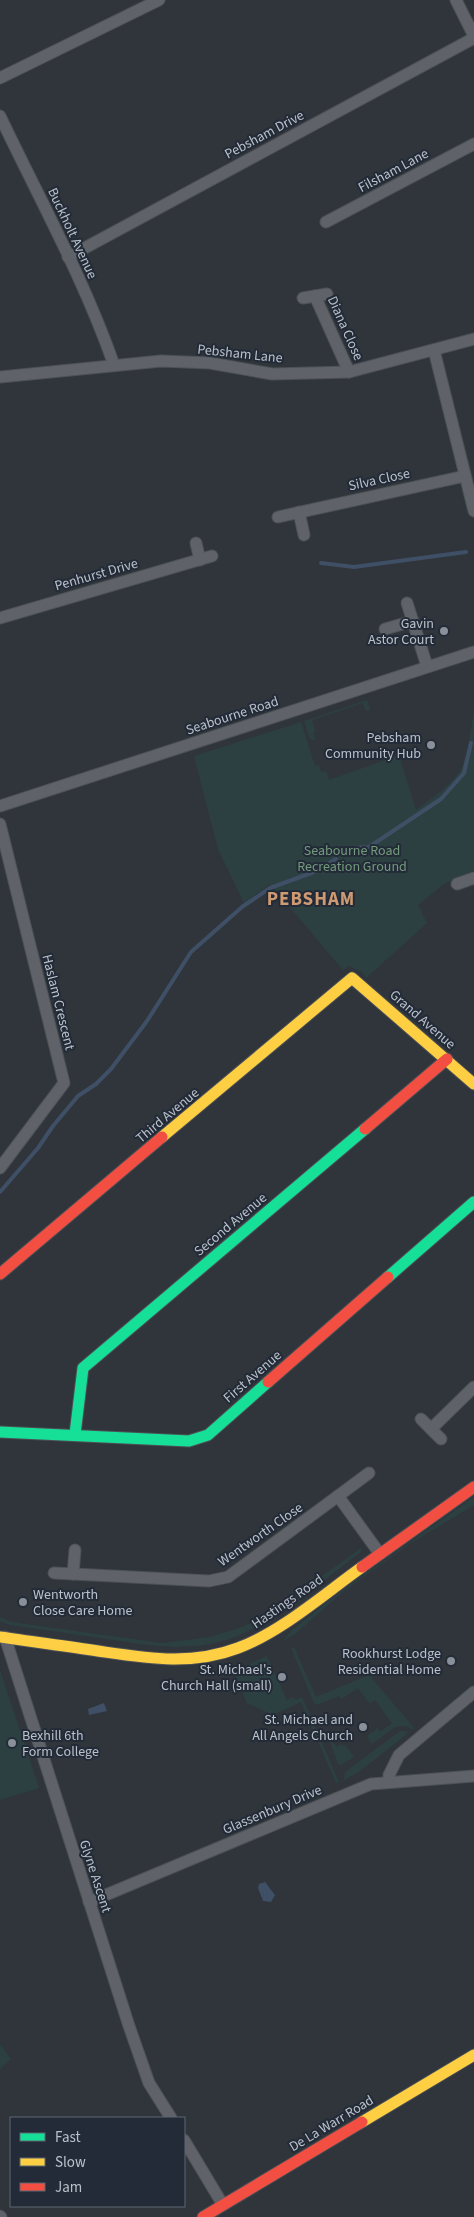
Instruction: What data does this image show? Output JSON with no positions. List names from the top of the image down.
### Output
{
  "streets": {
    "main road": [
      "Grand Avenue",
      "Third Avenue",
      "Second Avenue",
      "First Avenue",
      "Hastings Road",
      "De La Warr Road"
    ],
    "street": [
      "Pebsham Drive",
      "Filsham Lane",
      "Buckholt Avenue",
      "Diana Close",
      "Pebsham Lane",
      "Silva Close",
      "Penhurst Drive",
      "Seabourne Road",
      "Haslam Crescent",
      "Wentworth Close",
      "Glassenbury Drive",
      "Glyne Ascent"
    ]
  },
  "crossings": [
    ["Pebsham Drive", "Buckholt Avenue"],
    ["Buckholt Avenue", "Pebsham Lane"],
    ["Diana Close", "Pebsham Lane"],
    ["Grand Avenue", "Third Avenue"],
    ["Grand Avenue", "Second Avenue"],
    ["Second Avenue", "First Avenue"],
    ["Hastings Road", "Glyne Ascent"],
    ["Glassenbury Drive", "Glyne Ascent"]
  ],
  "districts": ["PEBSHAM"],
  "parks": ["Seabourne Road Recreation Ground"],
  "places": [
    "Gavin Astor Court",
    "Pebsham Community Hub",
    "Wentworth Close Care Home",
    "Rookhurst Lodge Residential Home",
    "St. Michael's Church Hall (small)",
    "St. Michael and All Angels Church",
    "Bexhill 6th Form College"
  ],
  "legend": ["Fast", "Slow", "Jam"]
}
